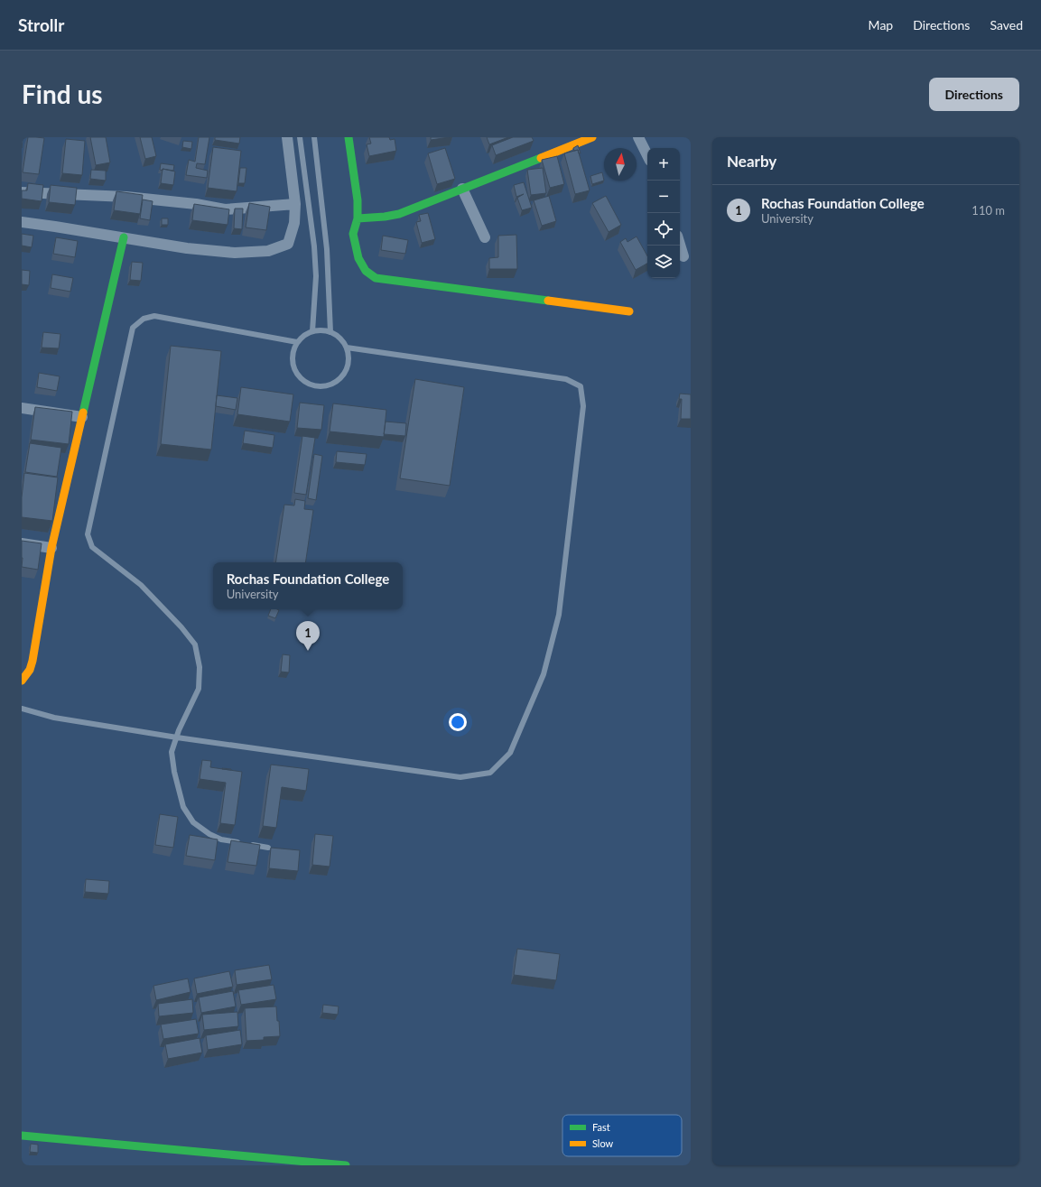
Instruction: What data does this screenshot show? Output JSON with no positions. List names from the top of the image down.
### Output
{
  "legend": ["Fast", "Slow"],
  "north": "top",
  "page": {
    "header": "Strollr",
    "nav": ["Map", "Directions", "Saved"],
    "buttons": "Directions",
    "title": "Find us",
    "heading": "Nearby",
    "map_buttons": ["+", "−"],
    "list": [
      {
        "mark": "1",
        "name": "Rochas Foundation College",
        "note": "University",
        "value": "110 m"
      }
    ],
    "popup": ["Rochas Foundation College", "University"],
    "pins": "1"
  }
}
